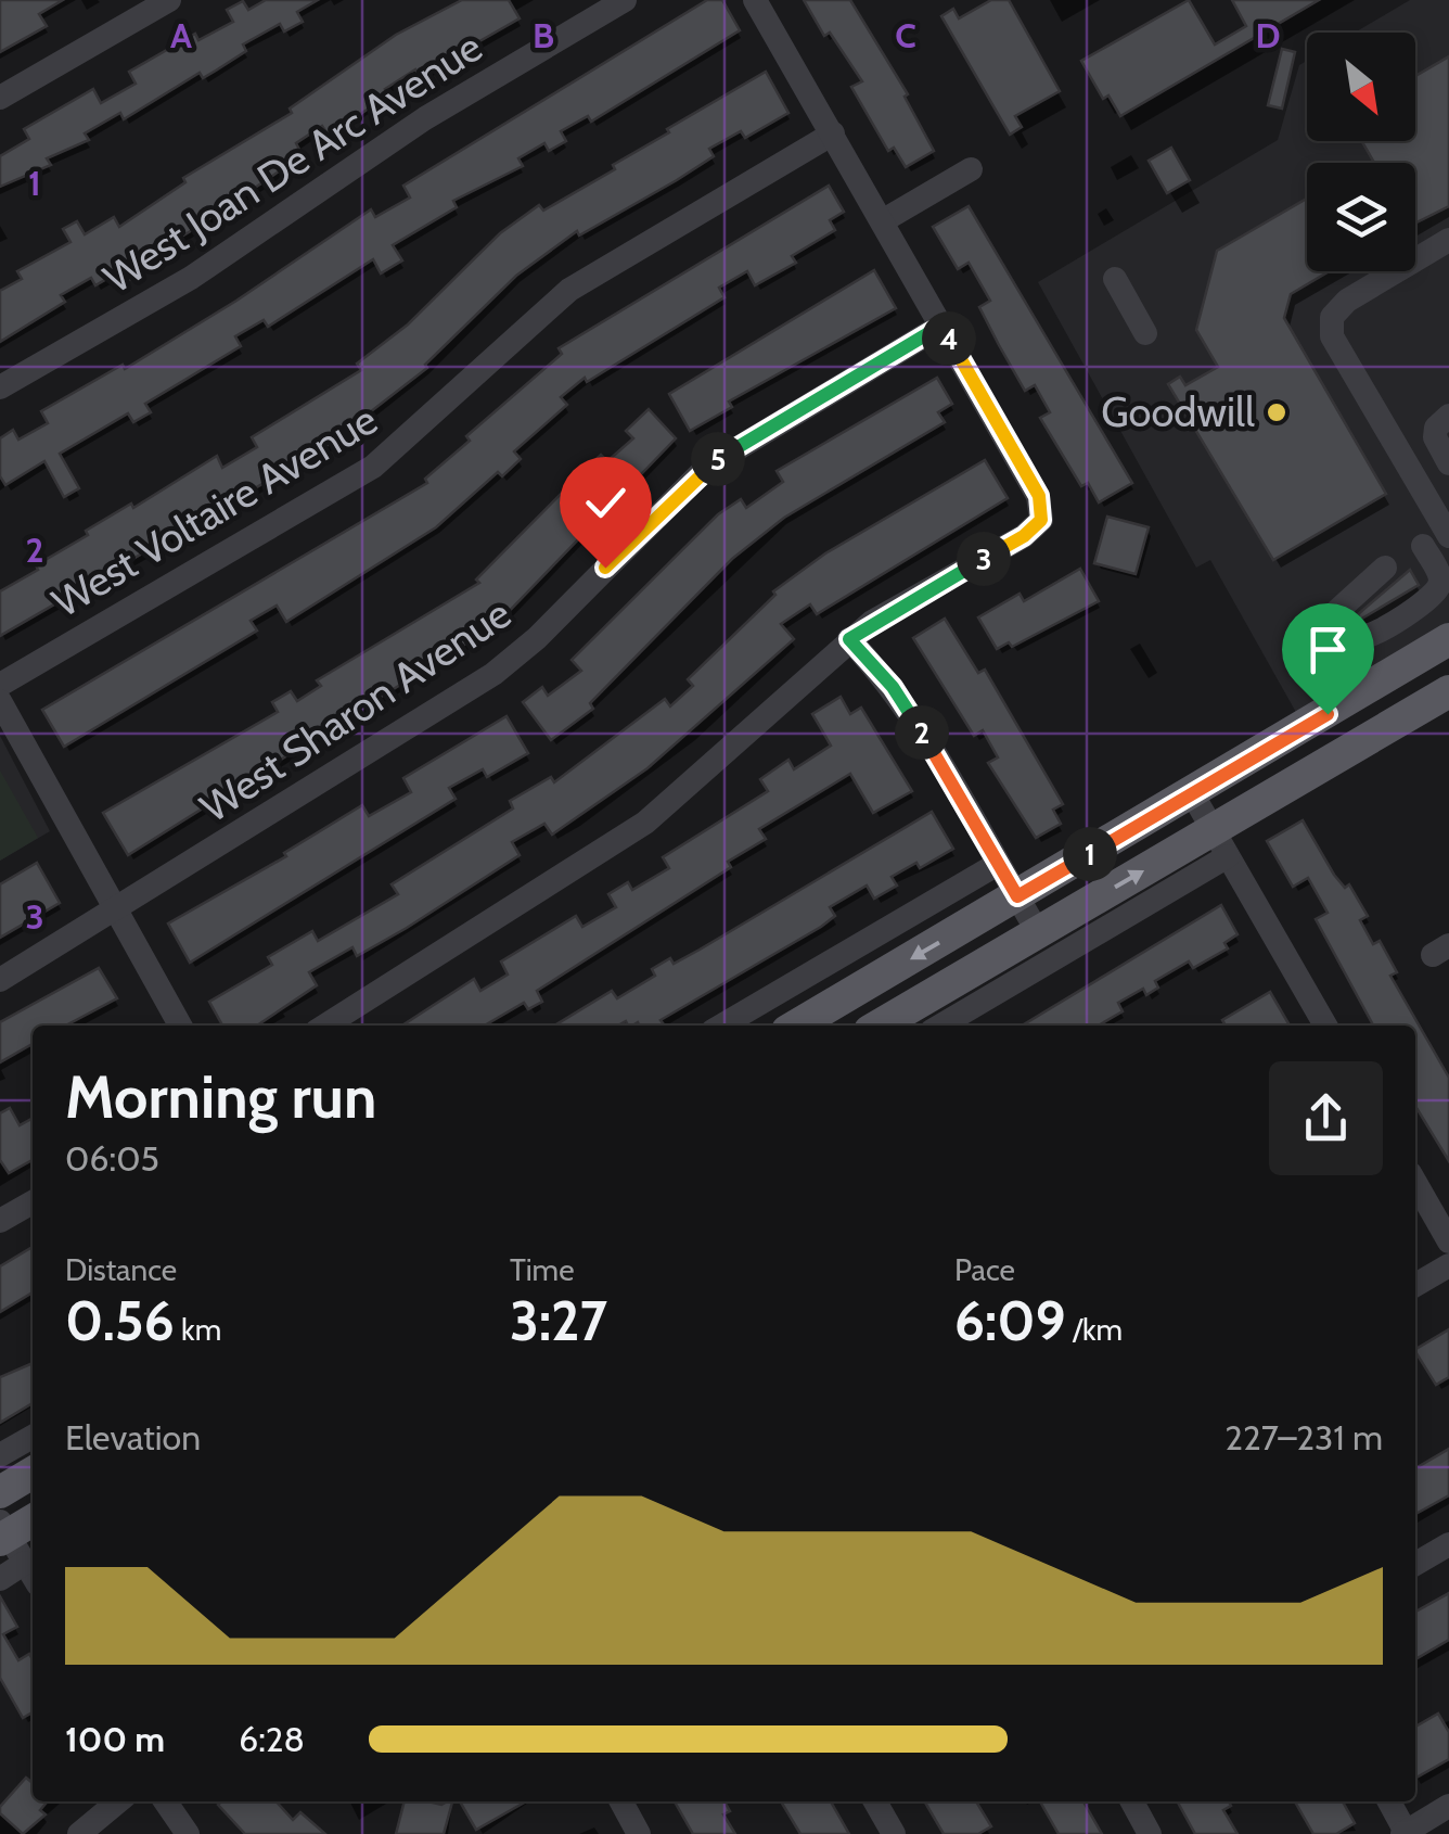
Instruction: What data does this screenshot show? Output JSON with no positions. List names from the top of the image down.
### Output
{
  "streets": {
    "street": ["West Joan De Arc Avenue", "West Voltaire Avenue", "West Sharon Avenue"]
  },
  "places": ["Goodwill"],
  "north": "bottom right",
  "page": {
    "pins": [
      "4",
      "5",
      "3",
      "2",
      "1"
    ],
    "heading": ["Morning run", "06:05"],
    "stats": [
      ["Distance", "0.56 km"],
      ["Time", "3:27"],
      ["Pace", "6:09 /km"]
    ],
    "chart": ["Elevation", "227–231 m"],
    "list": [
      {
        "name": "100 m",
        "note": "6:28"
      }
    ]
  },
  "grid": {
    "columns": [
      "A",
      "B",
      "C",
      "D"
    ],
    "rows": ["1", "2", "3"]
  }
}
